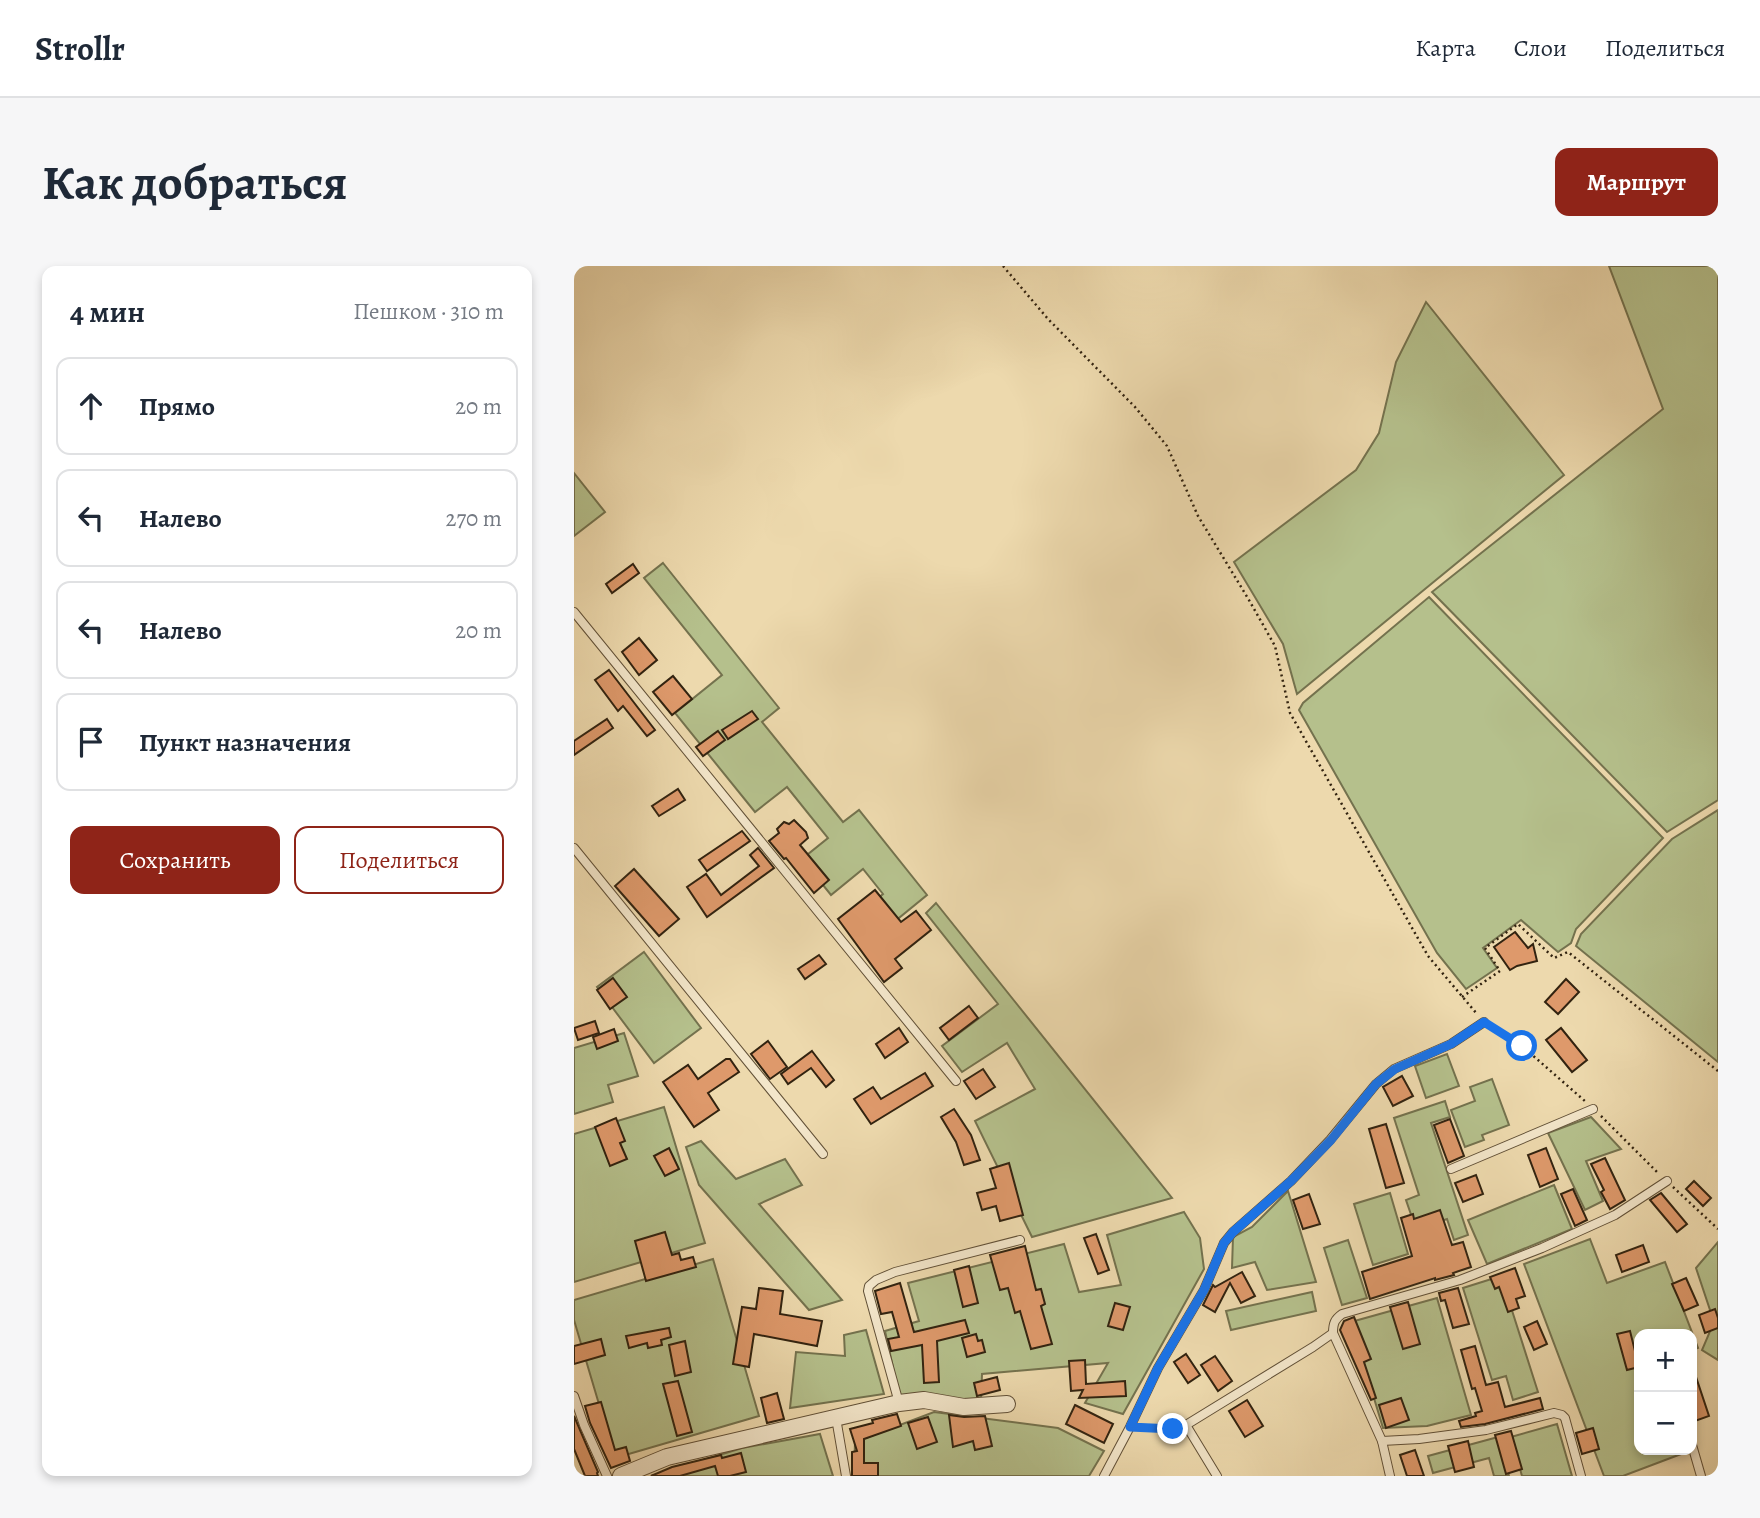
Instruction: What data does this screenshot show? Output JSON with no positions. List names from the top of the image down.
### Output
{
  "page": {
    "header": "Strollr",
    "nav": ["Карта", "Слои", "Поделиться"],
    "buttons": [
      "Маршрут",
      ["Сохранить", "Поделиться"]
    ],
    "title": "Как добраться",
    "heading": ["4 мин", "Пешком · 310 m"],
    "list": [
      ["Прямо", "20 m"],
      ["Налево", "270 m"],
      ["Налево", "20 m"],
      "Пункт назначения"
    ],
    "map_buttons": ["+", "−"]
  }
}
